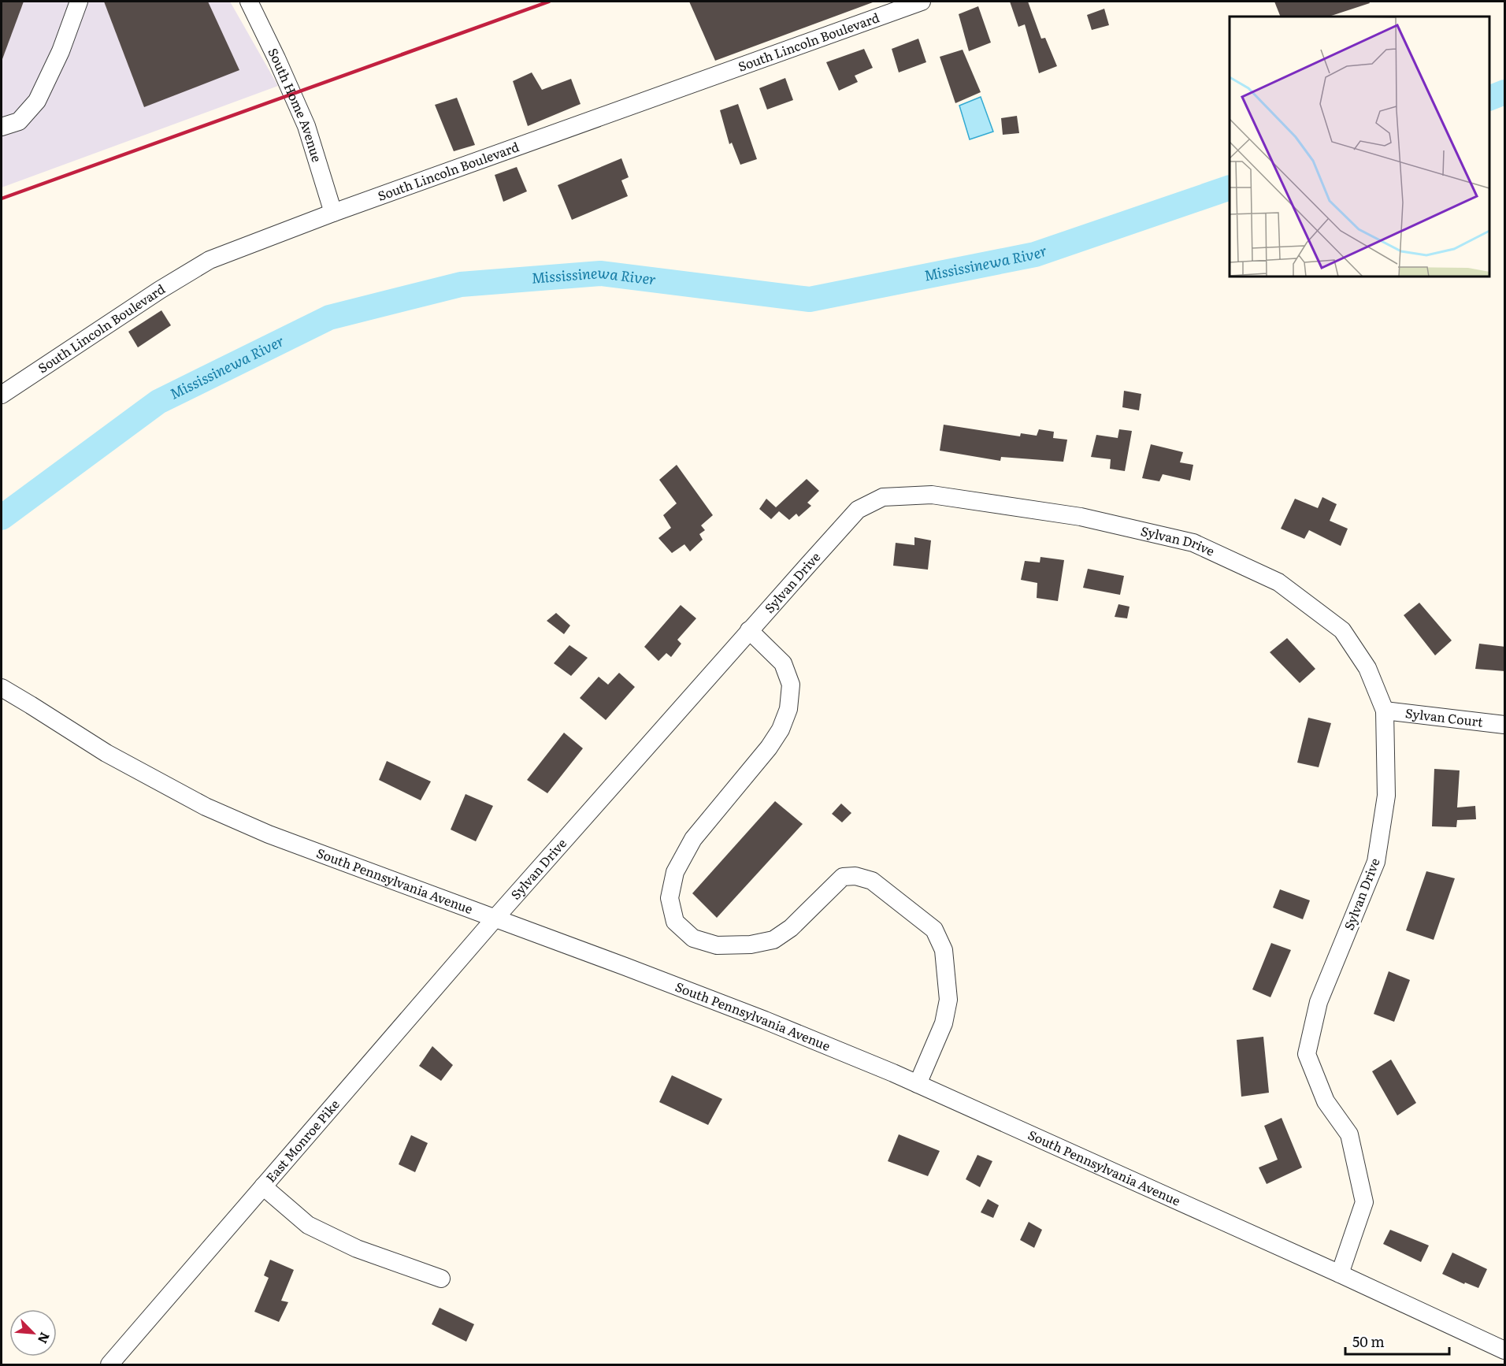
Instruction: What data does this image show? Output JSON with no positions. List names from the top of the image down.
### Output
{
  "streets": {
    "street": [
      "South Lincoln Boulevard",
      "South Home Avenue",
      "Sylvan Drive",
      "Sylvan Court",
      "South Pennsylvania Avenue",
      "East Monroe Pike"
    ]
  },
  "crossings": [
    ["South Lincoln Boulevard", "South Home Avenue"],
    ["Sylvan Drive", "Sylvan Court"],
    ["Sylvan Drive", "South Pennsylvania Avenue"],
    ["Sylvan Drive", "East Monroe Pike"],
    ["South Pennsylvania Avenue", "East Monroe Pike"]
  ],
  "water": ["Mississinewa River"],
  "scale_bar": "50 m",
  "north": "bottom right"
}
